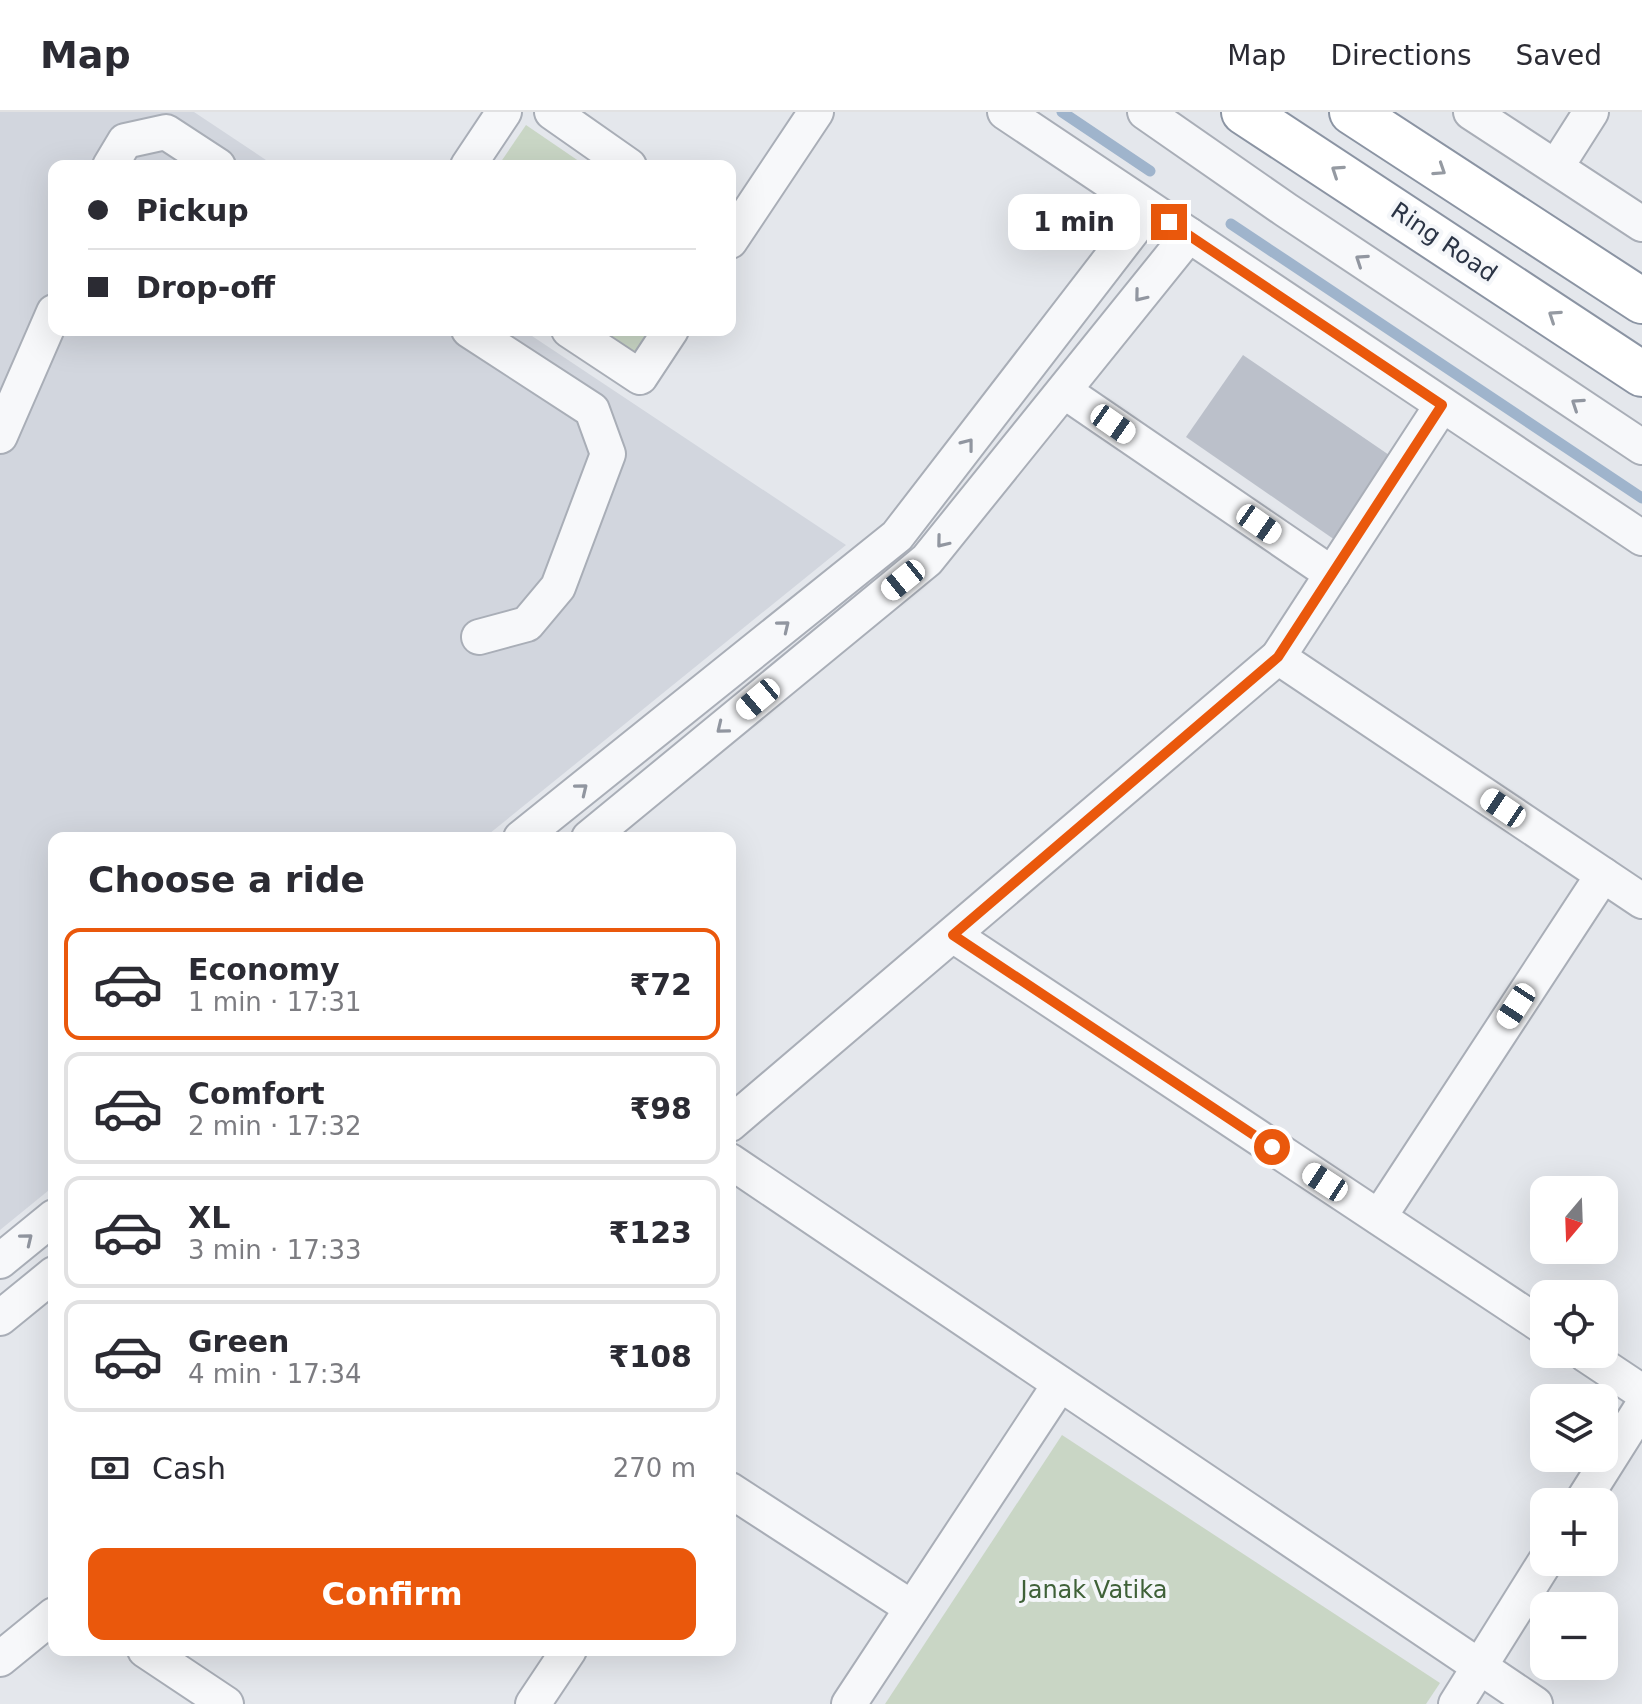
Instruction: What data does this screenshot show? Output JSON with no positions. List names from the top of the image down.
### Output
{
  "streets": {
    "highway": ["Ring Road"]
  },
  "parks": ["Janak Vatika"],
  "north": "bottom",
  "page": {
    "header": "Map",
    "nav": ["Map", "Directions", "Saved"],
    "banner": ["Pickup", "Drop-off"],
    "bubble": "1 min",
    "heading": "Choose a ride",
    "list": [
      {
        "name": "Economy",
        "note": "1 min · 17:31",
        "value": "₹72"
      },
      {
        "name": "Comfort",
        "note": "2 min · 17:32",
        "value": "₹98"
      },
      {
        "name": "XL",
        "note": "3 min · 17:33",
        "value": "₹123"
      },
      {
        "name": "Green",
        "note": "4 min · 17:34",
        "value": "₹108"
      }
    ],
    "map_buttons": ["+", "−"],
    "pay": ["Cash", "270 m"],
    "buttons": "Confirm"
  }
}
